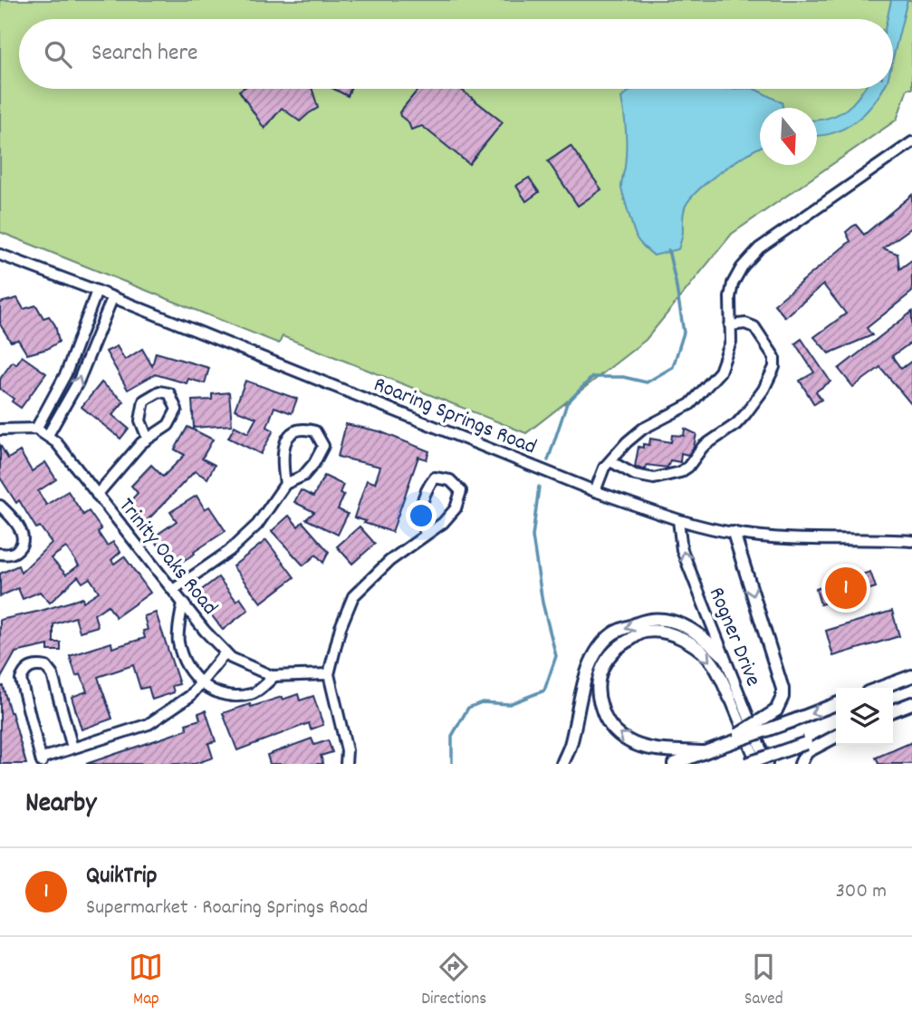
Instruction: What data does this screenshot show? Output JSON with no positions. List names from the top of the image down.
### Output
{
  "streets": {
    "street": ["Roaring Springs Road", "Trinity Oaks Road", "Rogner Drive"]
  },
  "crossings": [
    ["Roaring Springs Road", "Rogner Drive"]
  ],
  "one_way": ["Rogner Drive"],
  "north": "bottom",
  "page": {
    "search": "Search here",
    "pins": "1",
    "heading": "Nearby",
    "list": [
      {
        "mark": "1",
        "name": "QuikTrip",
        "note": "Supermarket · Roaring Springs Road",
        "value": "300 m"
      }
    ],
    "nav": ["Map", "Directions", "Saved"]
  }
}
